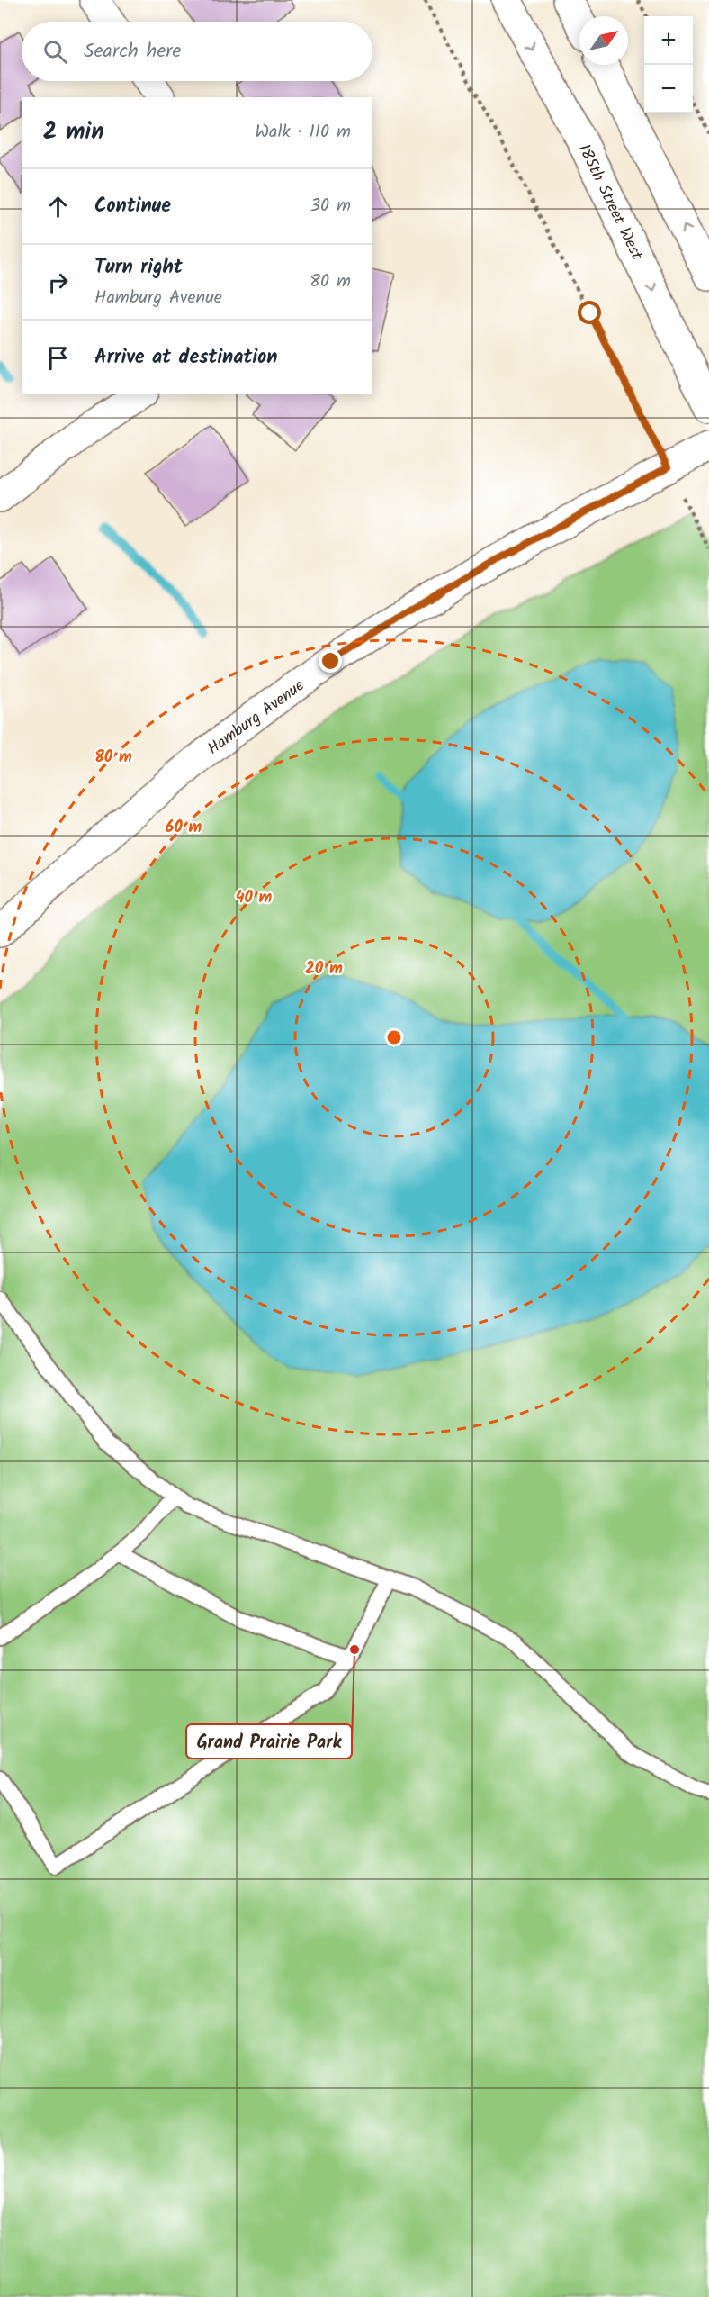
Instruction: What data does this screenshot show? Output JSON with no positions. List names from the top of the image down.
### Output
{
  "streets": {
    "street": ["185th Street West", "Hamburg Avenue"]
  },
  "places": ["Grand Prairie Park"],
  "north": "top right",
  "page": {
    "map_buttons": ["+", "−"],
    "search": "Search here",
    "heading": ["2 min", "Walk · 110 m"],
    "list": [
      ["Continue", "30 m"],
      ["Turn right", "Hamburg Avenue", "80 m"],
      "Arrive at destination"
    ]
  },
  "rings": [
    "80 m",
    "60 m",
    "40 m",
    "20 m"
  ]
}
